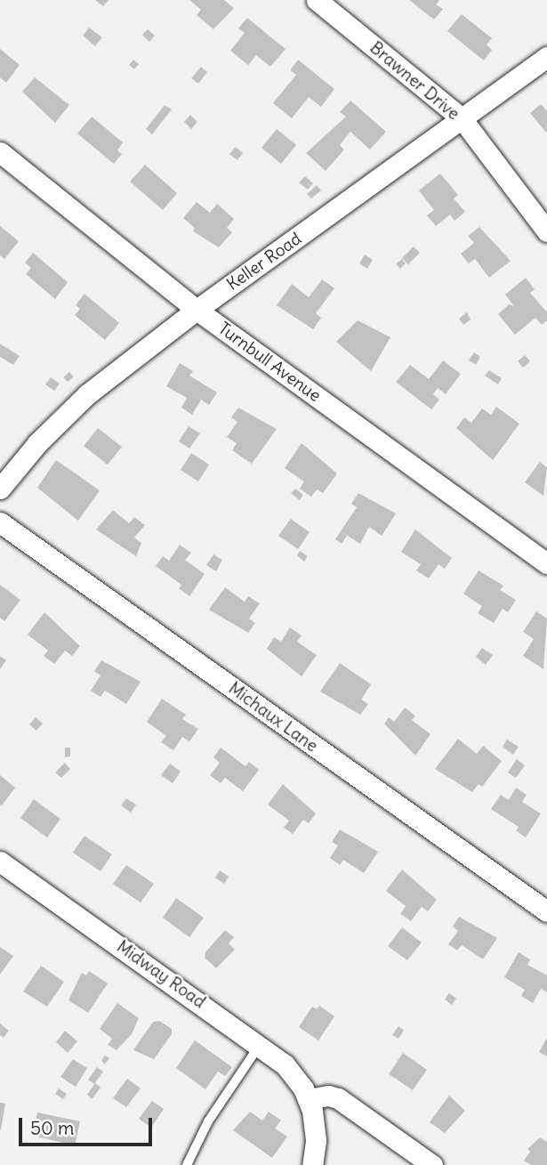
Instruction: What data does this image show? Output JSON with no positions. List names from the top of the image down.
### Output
{
  "streets": {
    "street": [
      "Brawner Drive",
      "Keller Road",
      "Turnbull Avenue",
      "Michaux Lane",
      "Midway Road"
    ]
  },
  "crossings": [
    ["Brawner Drive", "Keller Road"],
    ["Keller Road", "Turnbull Avenue"]
  ],
  "scale_bar": "50 m"
}
